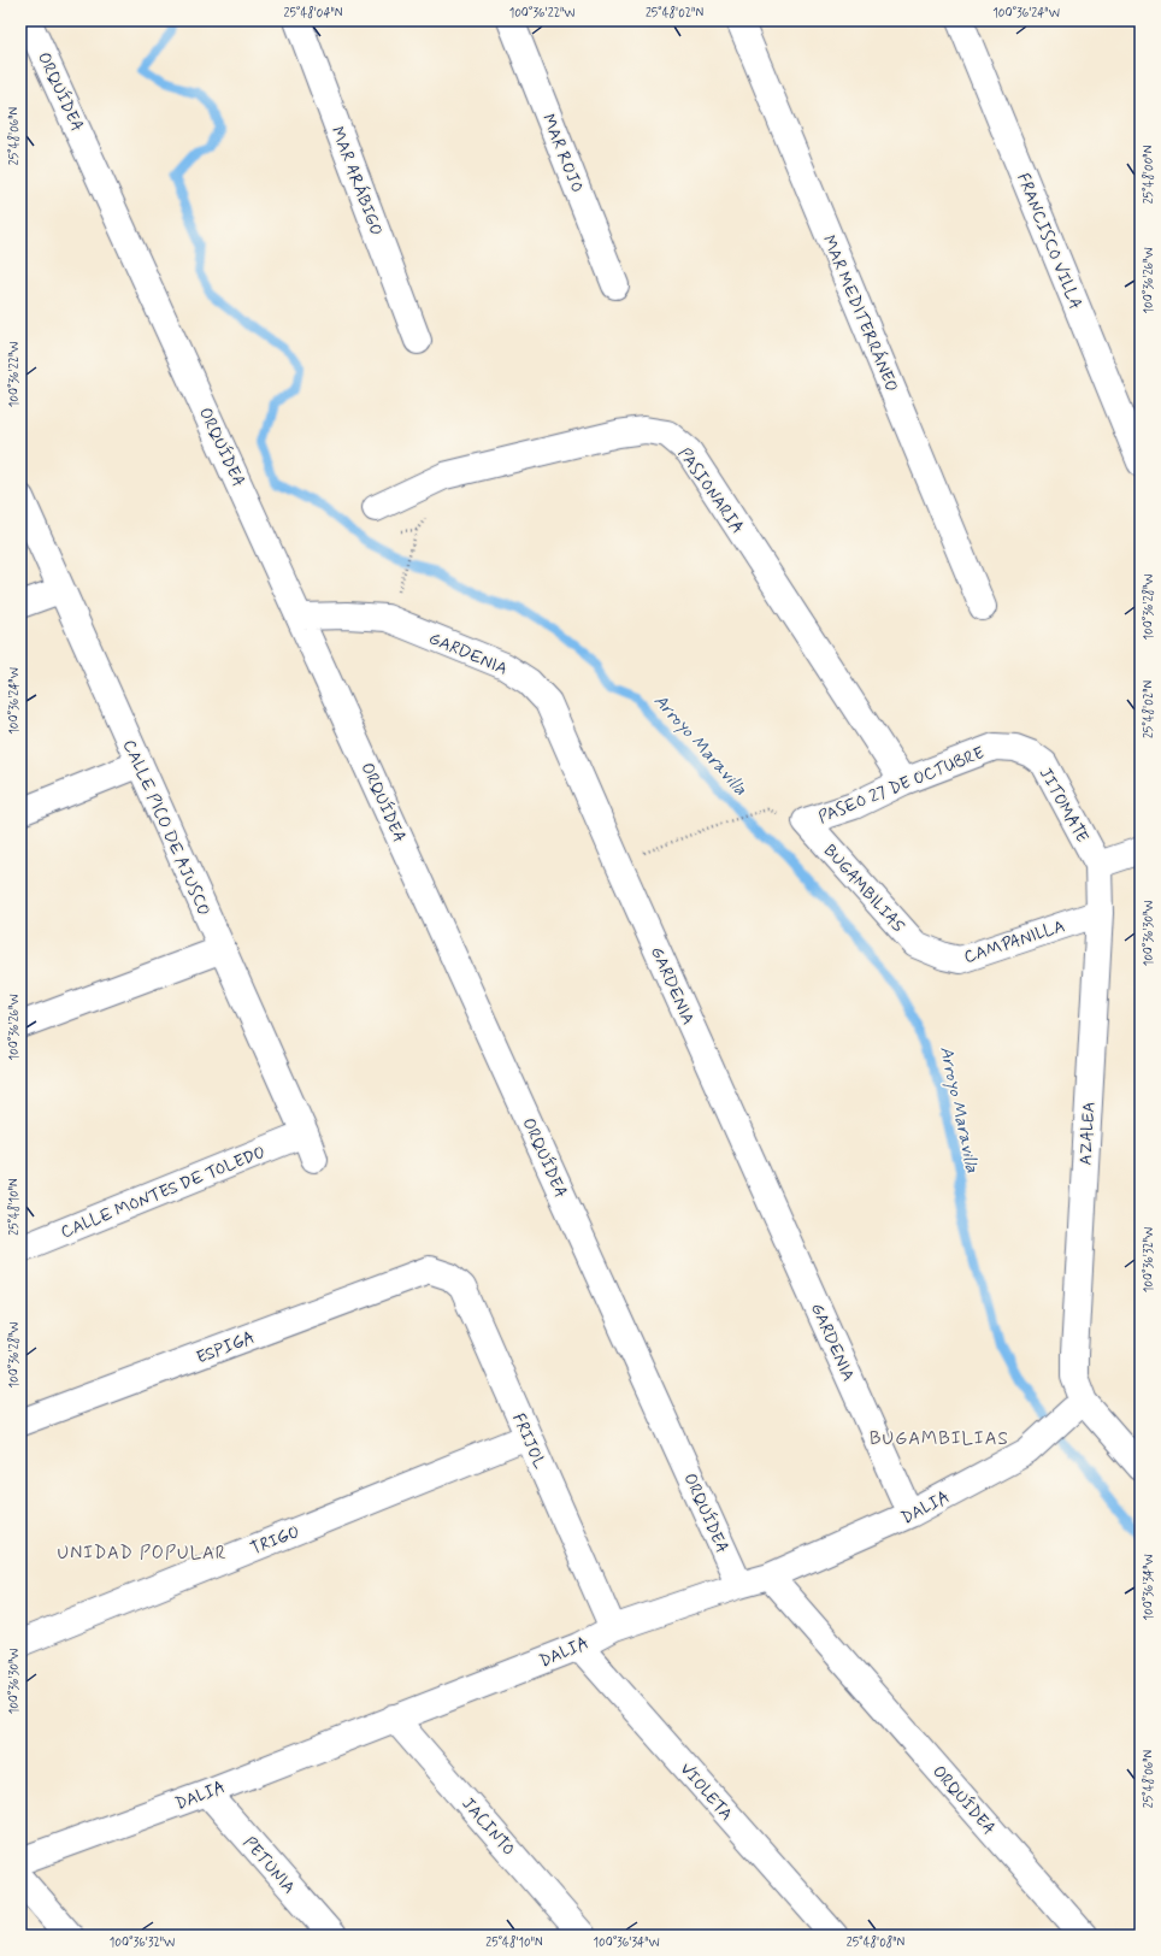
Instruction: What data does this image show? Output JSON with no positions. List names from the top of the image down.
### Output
{
  "streets": {
    "street": [
      "ORQUÍDEA",
      "MAR ROJO",
      "MAR ARÁBIGO",
      "FRANCISCO VILLA",
      "MAR MEDITERRÁNEO",
      "PASIONARIA",
      "GARDENIA",
      "PASEO 27 DE OCTUBRE",
      "JITOMATE",
      "CALLE PICO DE AJUSCO",
      "BUGAMBILIAS",
      "CAMPANILLA",
      "AZALEA",
      "CALLE MONTES DE TOLEDO",
      "ESPIGA",
      "FRIJOL",
      "DALIA",
      "TRIGO",
      "VIOLETA",
      "JACINTO",
      "PETUNIA"
    ]
  },
  "crossings": [
    ["ORQUÍDEA", "GARDENIA"],
    ["ORQUÍDEA", "DALIA"],
    ["PASIONARIA", "PASEO 27 DE OCTUBRE"],
    ["GARDENIA", "DALIA"],
    ["PASEO 27 DE OCTUBRE", "JITOMATE"],
    ["PASEO 27 DE OCTUBRE", "BUGAMBILIAS"],
    ["JITOMATE", "AZALEA"],
    ["CALLE PICO DE AJUSCO", "CALLE MONTES DE TOLEDO"],
    ["BUGAMBILIAS", "CAMPANILLA"],
    ["CAMPANILLA", "AZALEA"],
    ["AZALEA", "DALIA"],
    ["ESPIGA", "FRIJOL"],
    ["FRIJOL", "DALIA"],
    ["FRIJOL", "TRIGO"],
    ["DALIA", "VIOLETA"],
    ["DALIA", "JACINTO"],
    ["DALIA", "PETUNIA"]
  ],
  "districts": ["BUGAMBILIAS", "UNIDAD POPULAR"],
  "water": ["Arroyo Maravilla"],
  "coordinates": [
    "25°48'04\"N",
    "100°36'22\"W",
    "25°48'02\"N",
    "100°36'24\"W",
    "25°48'06\"N",
    "25°48'00\"N",
    "100°36'26\"W",
    "100°36'28\"W",
    "100°36'30\"W",
    "25°48'10\"N",
    "100°36'32\"W",
    "100°36'34\"W",
    "25°48'08\"N"
  ]
}
